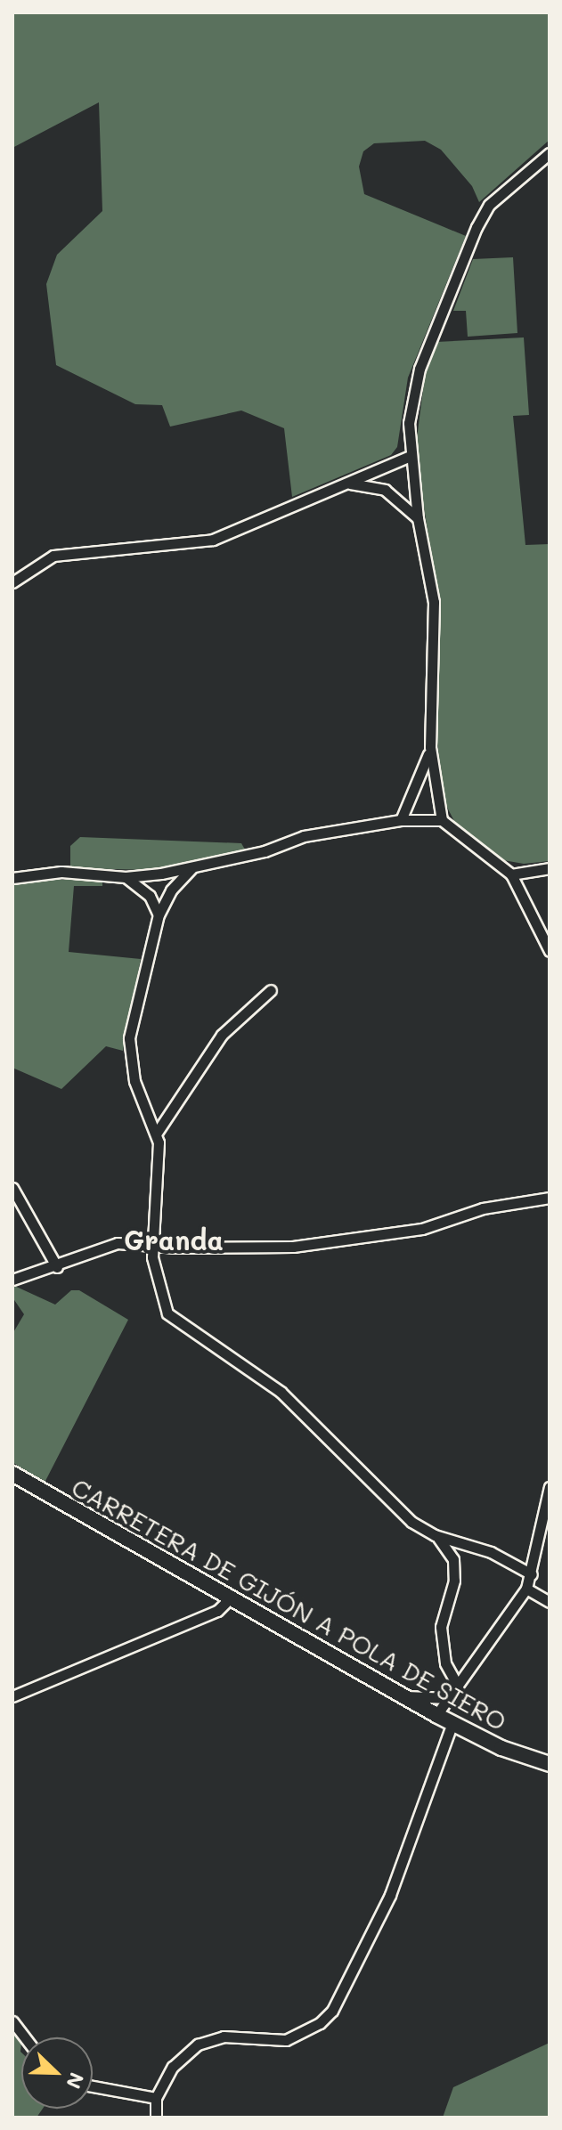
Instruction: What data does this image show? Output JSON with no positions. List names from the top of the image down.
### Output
{
  "streets": {
    "street": ["CARRETERA DE GIJÓN A POLA DE SIERO"]
  },
  "districts": ["Granda"],
  "north": "bottom right"
}
